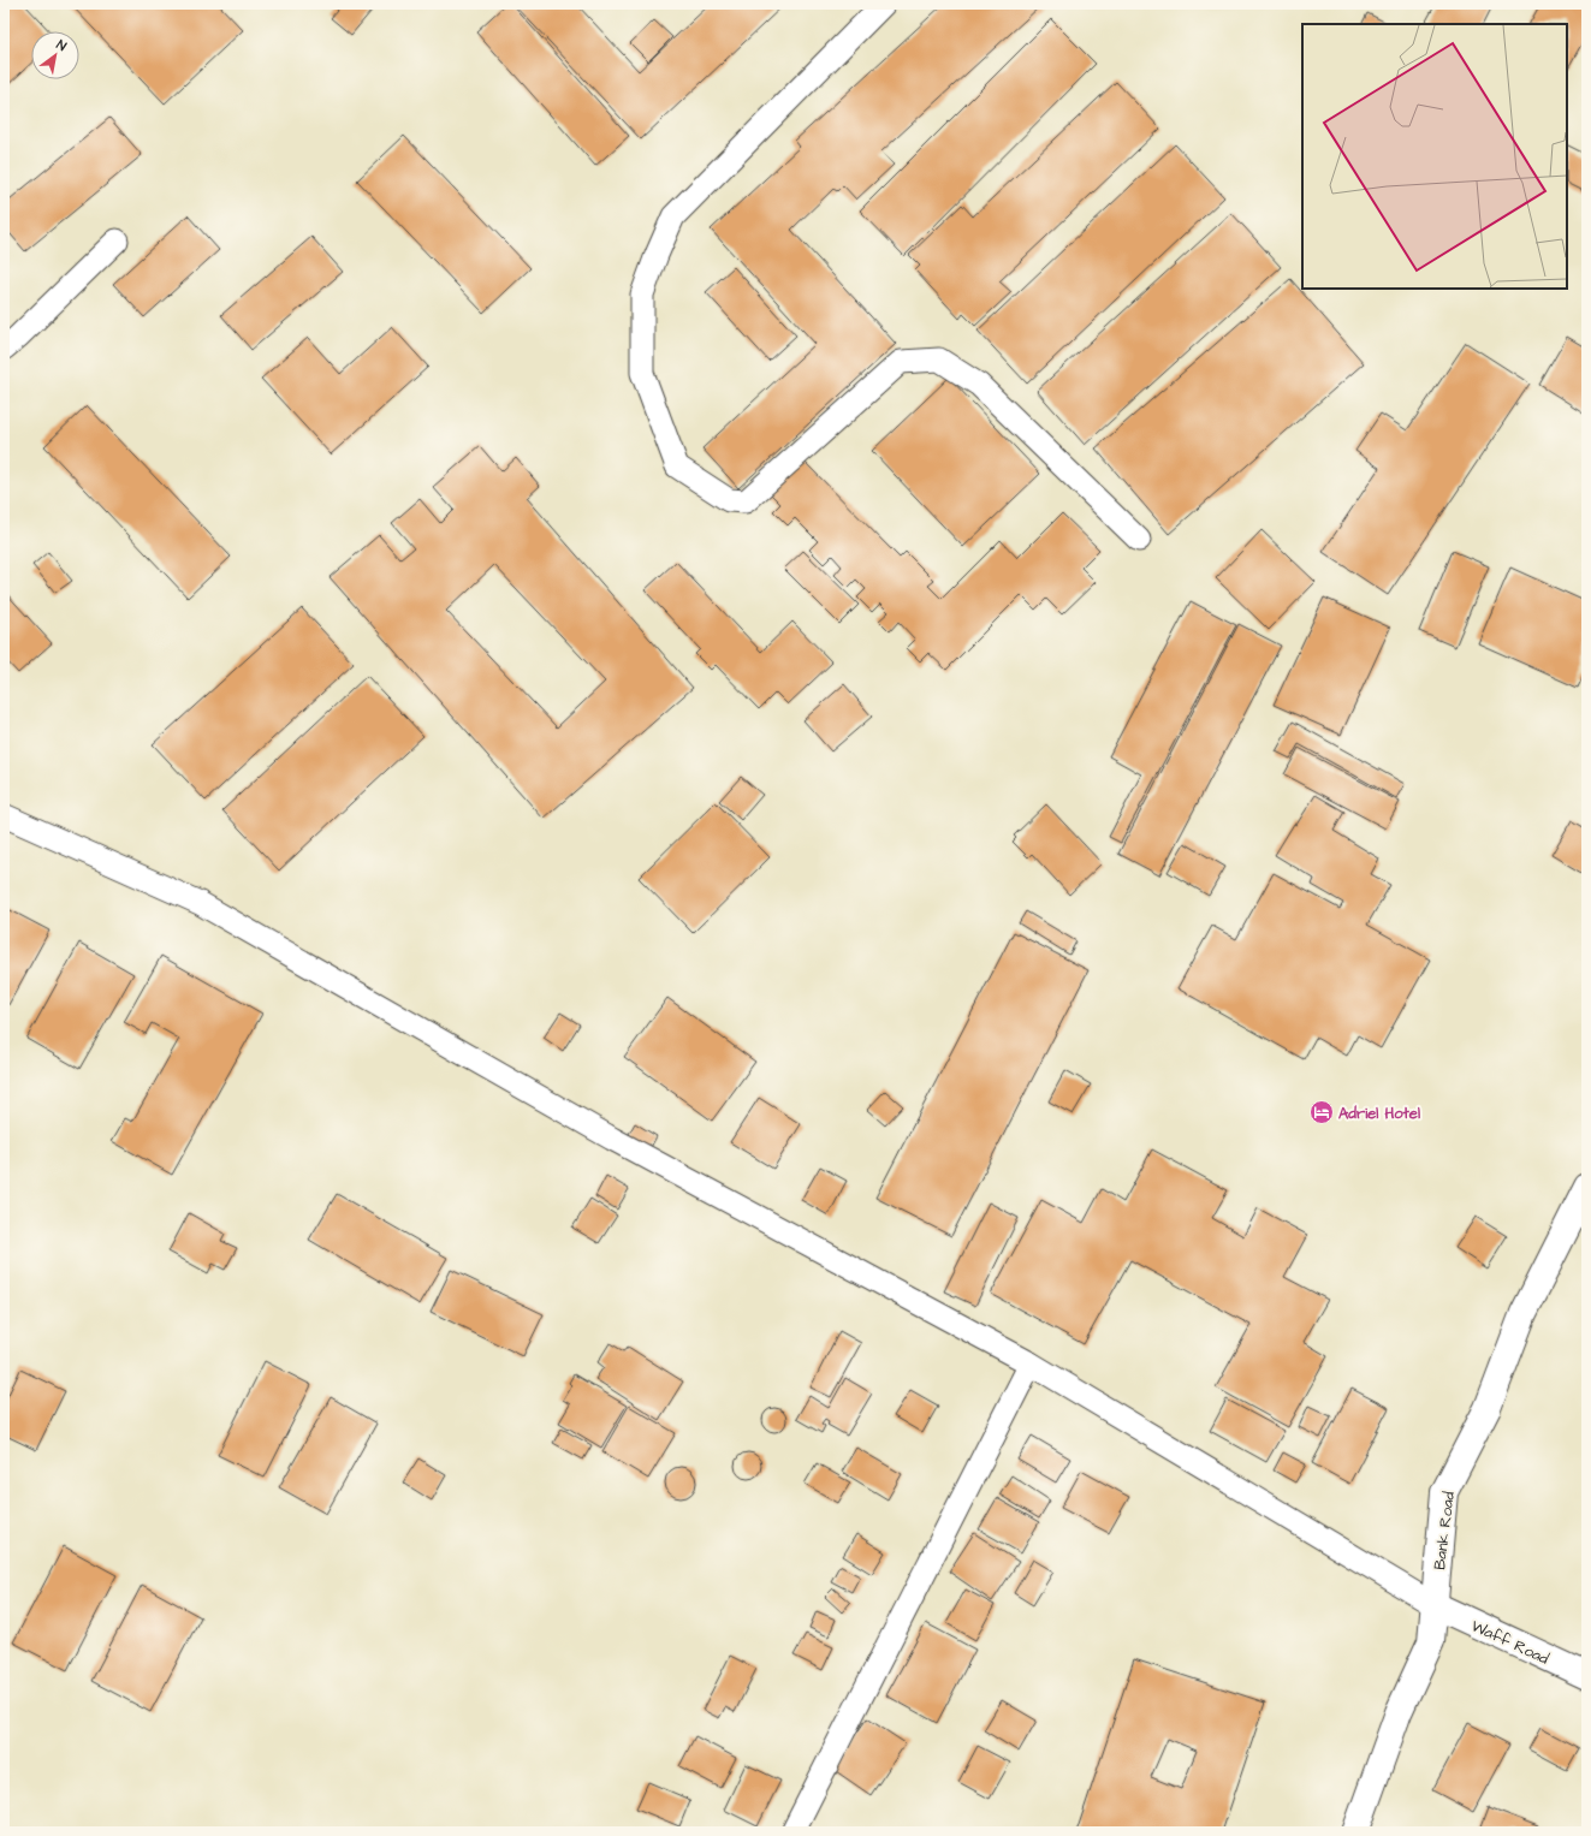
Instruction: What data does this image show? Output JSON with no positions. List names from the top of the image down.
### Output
{
  "streets": {
    "street": ["Bank Road", "Waff Road"]
  },
  "crossings": [
    ["Bank Road", "Waff Road"]
  ],
  "places": {
    "hotel": ["Adriel Hotel"]
  },
  "north": "top right"
}
